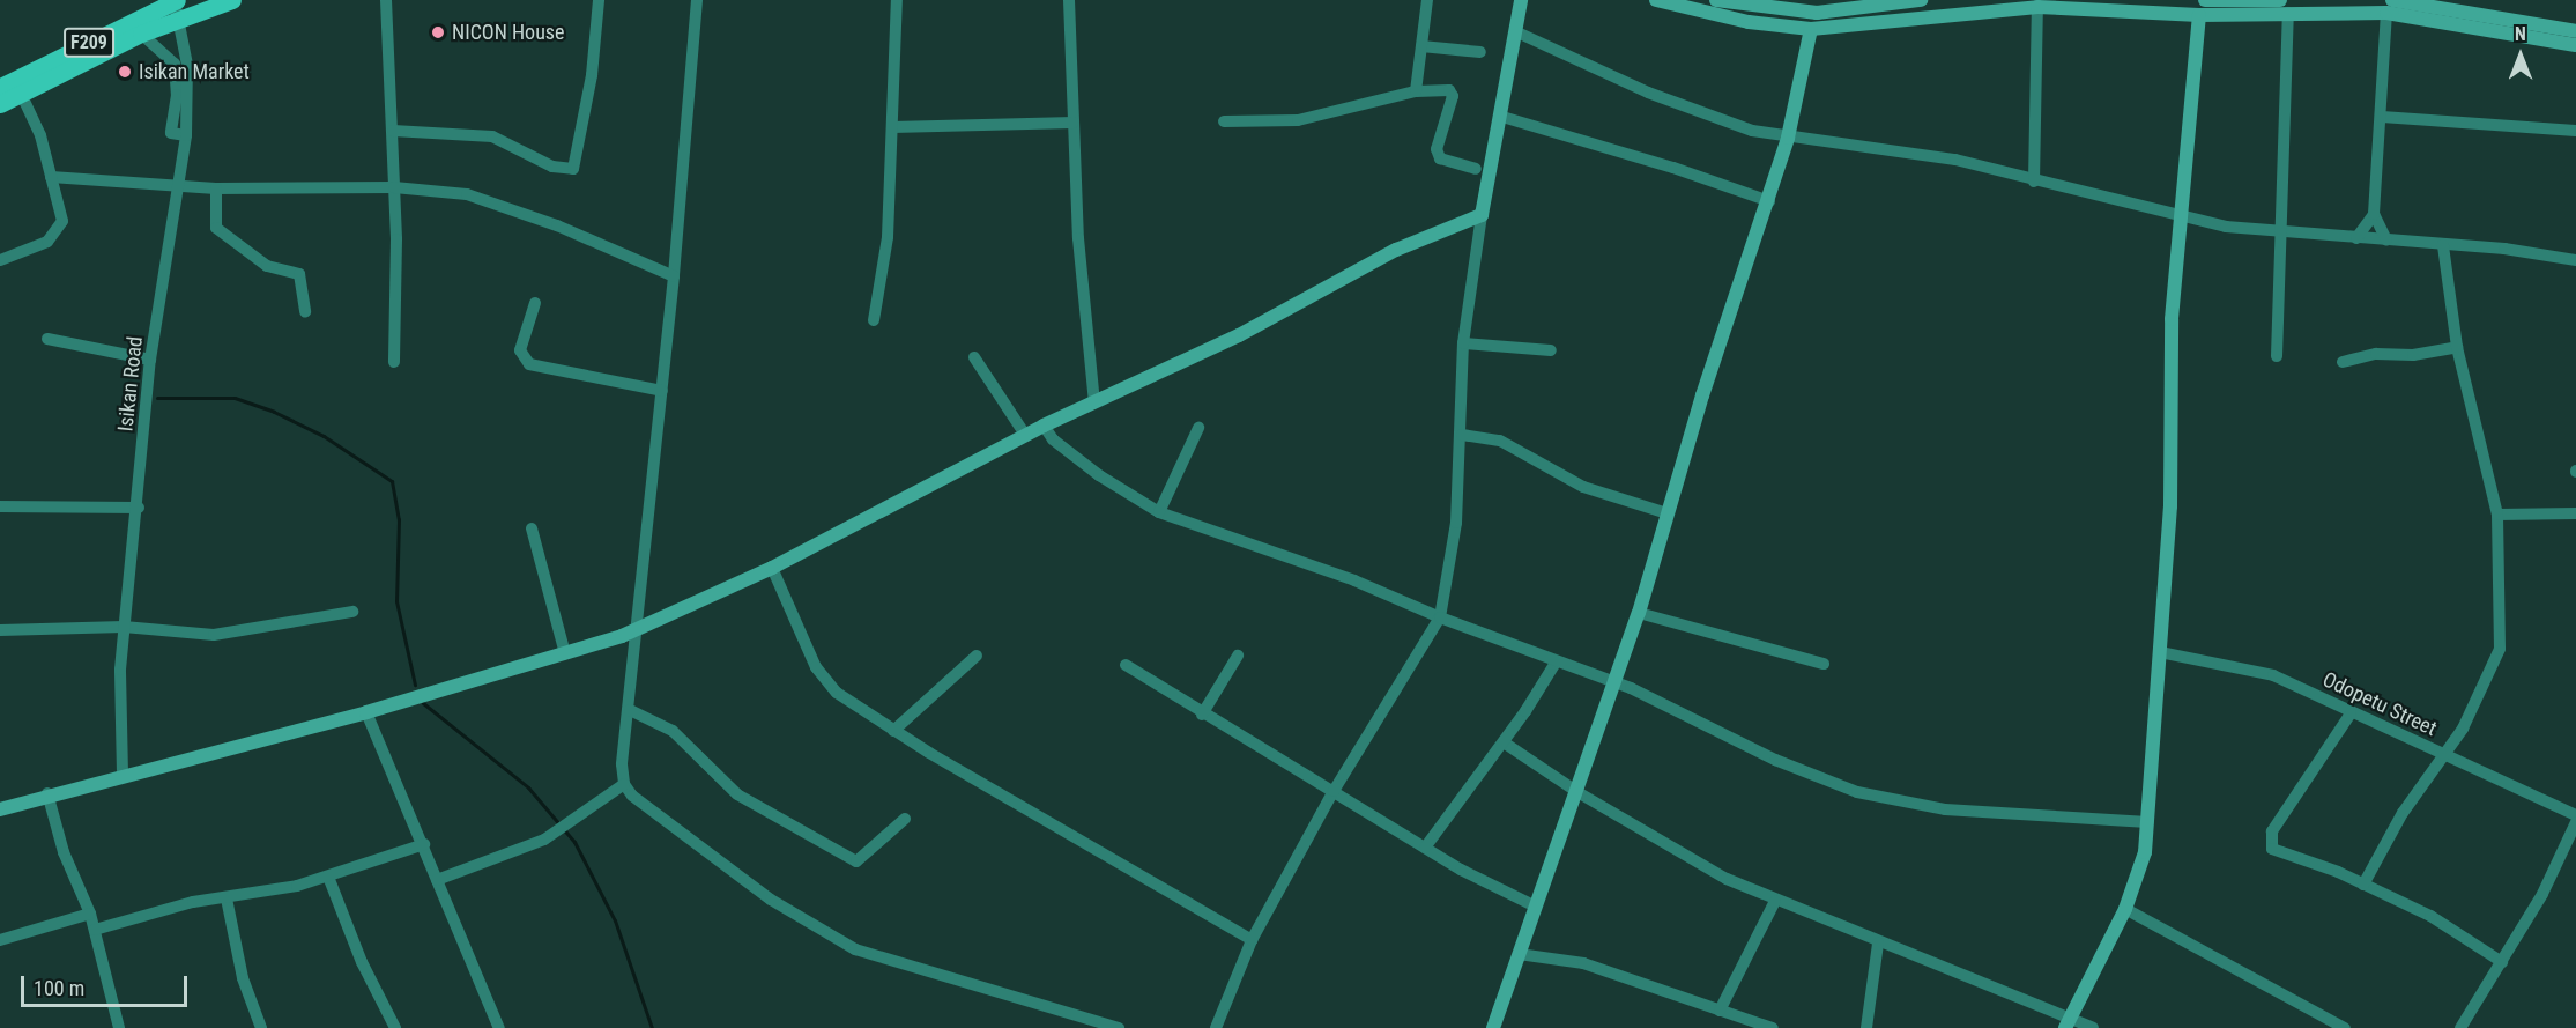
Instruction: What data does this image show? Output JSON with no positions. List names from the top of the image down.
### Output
{
  "streets": {
    "main road": ["F209"],
    "street": ["Isikan Road", "Odopetu Street"]
  },
  "crossings": [
    ["F209", "Isikan Road"]
  ],
  "places": ["NICON House", "Isikan Market"],
  "scale_bar": "100 m",
  "north": "top"
}
